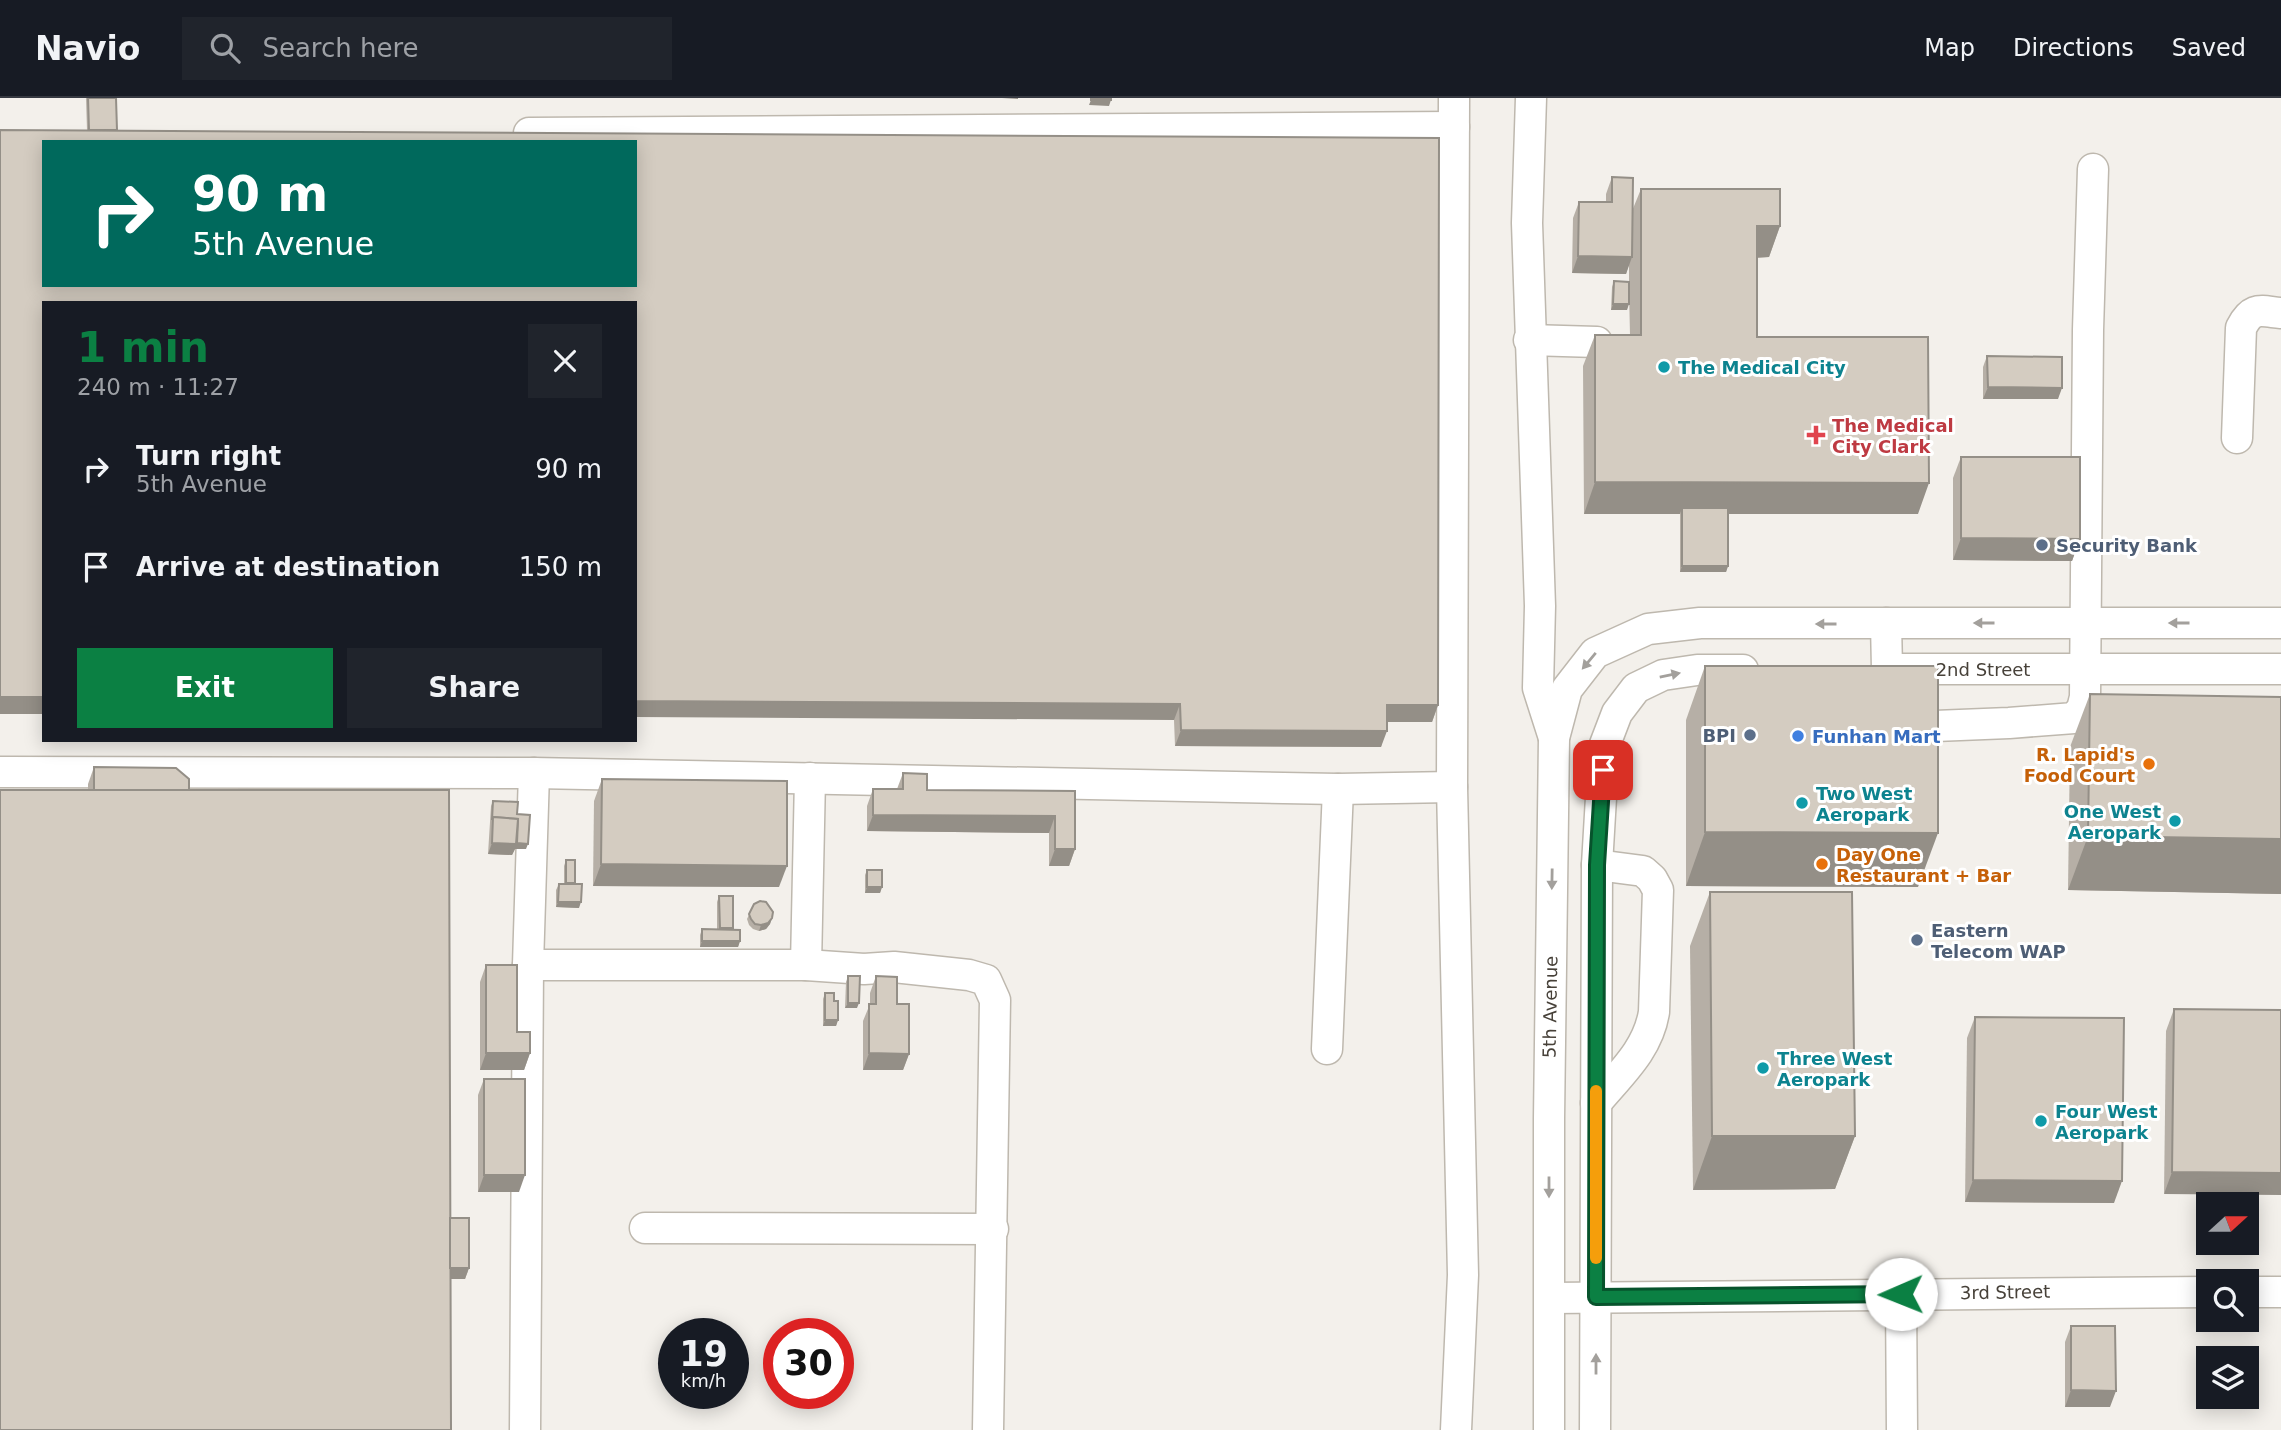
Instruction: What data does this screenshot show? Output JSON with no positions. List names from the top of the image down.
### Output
{
  "streets": {
    "street": ["2nd Street", "5th Avenue", "3rd Street"]
  },
  "crossings": [
    ["5th Avenue", "3rd Street"]
  ],
  "places": {
    "other": [
      "The Medical City",
      "Security Bank",
      "BPI",
      "Funhan Mart",
      "R. Lapid's Food Court",
      "Two West Aeropark",
      "One West Aeropark",
      "Day One Restaurant + Bar",
      "Eastern Telecom WAP",
      "Three West Aeropark",
      "Four West Aeropark"
    ],
    "health": ["The Medical City Clark"]
  },
  "north": "right",
  "page": {
    "header": "Navio",
    "search": "Search here",
    "nav": ["Map", "Directions", "Saved"],
    "turn": ["90 m", "5th Avenue"],
    "heading": ["1 min", "240 m · 11:27"],
    "list": [
      {
        "name": "Turn right",
        "note": "5th Avenue",
        "value": "90 m"
      },
      {
        "name": "Arrive at destination",
        "value": "150 m"
      }
    ],
    "buttons": ["Exit", "Share"],
    "speed": "19 km/h",
    "limit": "30"
  }
}
